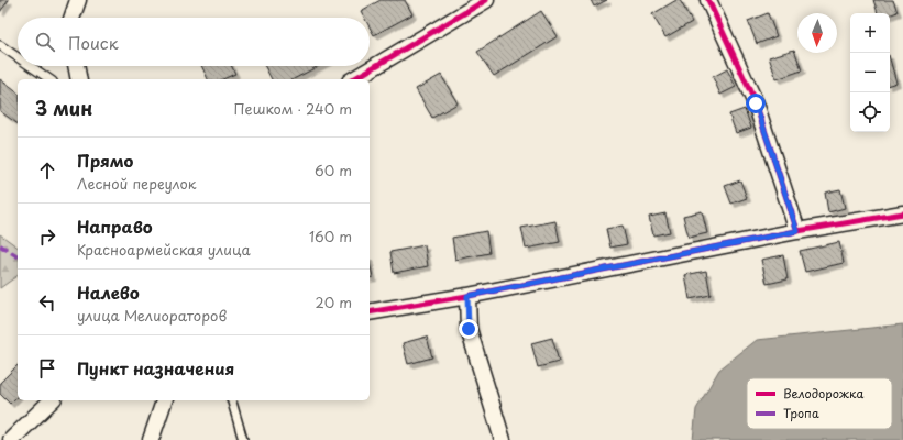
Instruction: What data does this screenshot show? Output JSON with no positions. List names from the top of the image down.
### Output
{
  "legend": ["Велодорожка", "Тропа"],
  "north": "bottom",
  "page": {
    "map_buttons": ["+", "−"],
    "search": "Поиск",
    "heading": ["3 мин", "Пешком · 240 m"],
    "list": [
      ["Прямо", "Лесной переулок", "60 m"],
      ["Направо", "Красноармейская улица", "160 m"],
      ["Налево", "улица Мелиораторов", "20 m"],
      "Пункт назначения"
    ]
  }
}
